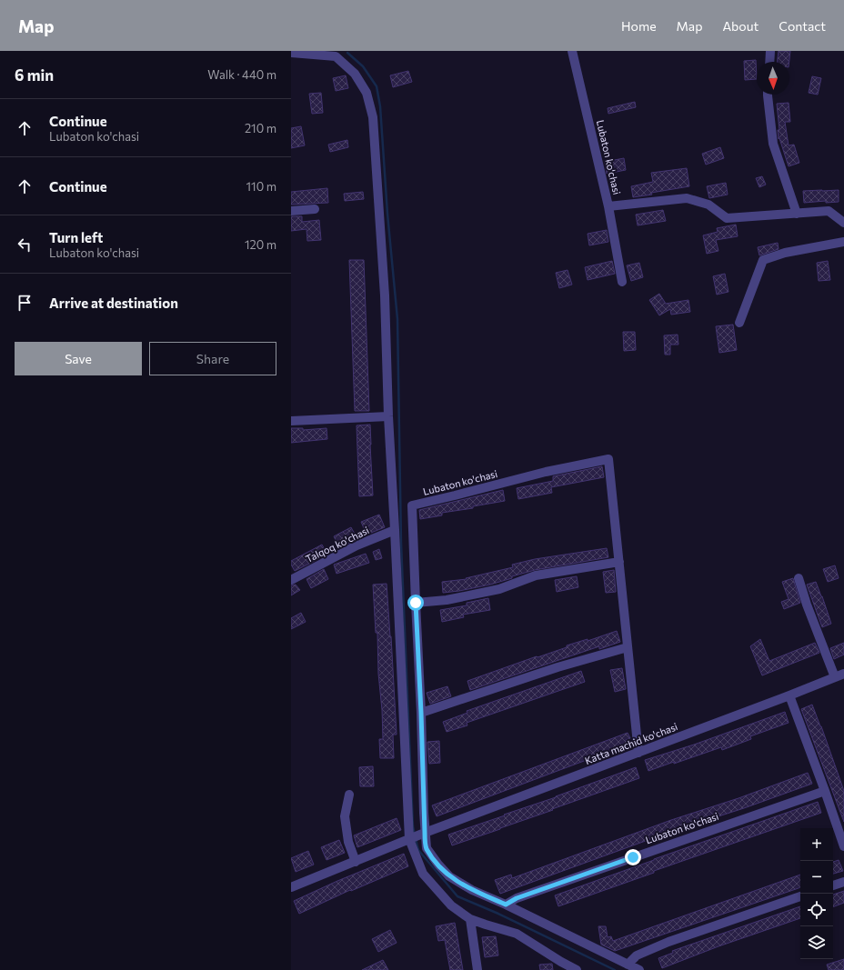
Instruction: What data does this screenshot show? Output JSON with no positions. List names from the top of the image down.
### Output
{
  "streets": {
    "street": ["Lubaton ko'chasi", "Talqoq ko'chasi", "Katta machid ko'chasi"]
  },
  "crossings": [
    ["Lubaton ko'chasi", "Katta machid ko'chasi"]
  ],
  "north": "bottom",
  "page": {
    "header": "Map",
    "nav": [
      "Home",
      "Map",
      "About",
      "Contact"
    ],
    "heading": ["6 min", "Walk · 440 m"],
    "list": [
      ["Continue", "Lubaton ko'chasi", "210 m"],
      ["Continue", "110 m"],
      ["Turn left", "Lubaton ko'chasi", "120 m"],
      "Arrive at destination"
    ],
    "buttons": ["Save", "Share"],
    "map_buttons": ["+", "−"]
  }
}
